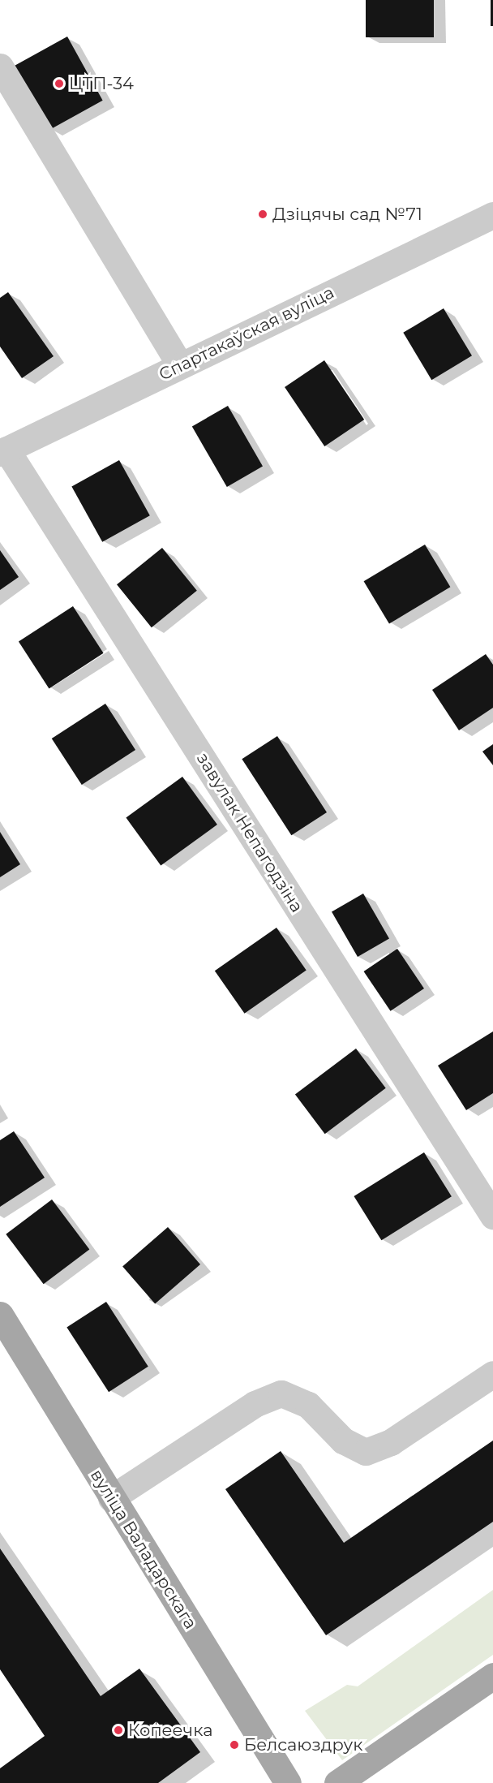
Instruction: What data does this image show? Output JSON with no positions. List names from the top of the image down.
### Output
{
  "streets": {
    "main road": ["вуліца Валадарскага"],
    "street": ["Спартакаўская вуліца", "завулак Непагодзіна"]
  },
  "crossings": [
    ["Спартакаўская вуліца", "завулак Непагодзіна"]
  ],
  "places": [
    "ЦТП-34",
    "Дзіцячы сад №71",
    "Копеечка",
    "Белсаюздрук"
  ]
}
